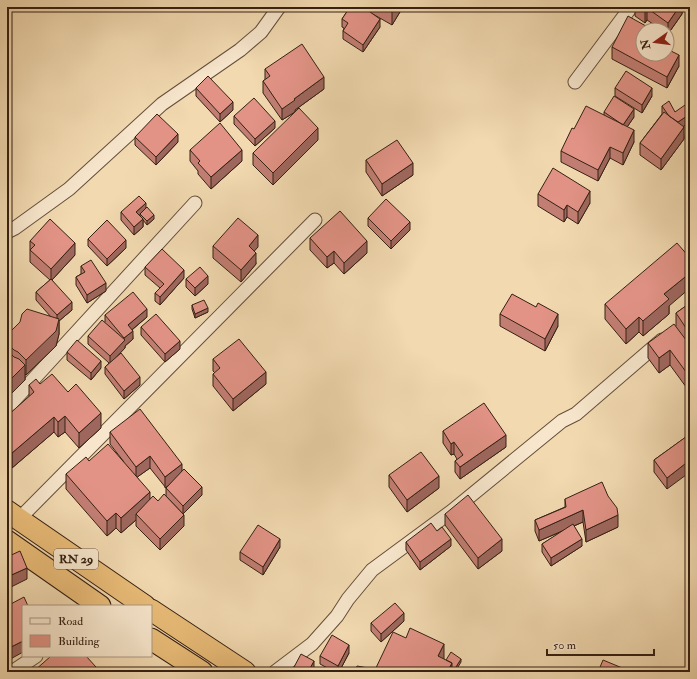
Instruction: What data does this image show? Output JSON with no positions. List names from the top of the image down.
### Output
{
  "streets": {
    "highway": ["RN 29"]
  },
  "legend": ["Road", "Building"],
  "scale_bar": "50 m",
  "north": "left"
}
